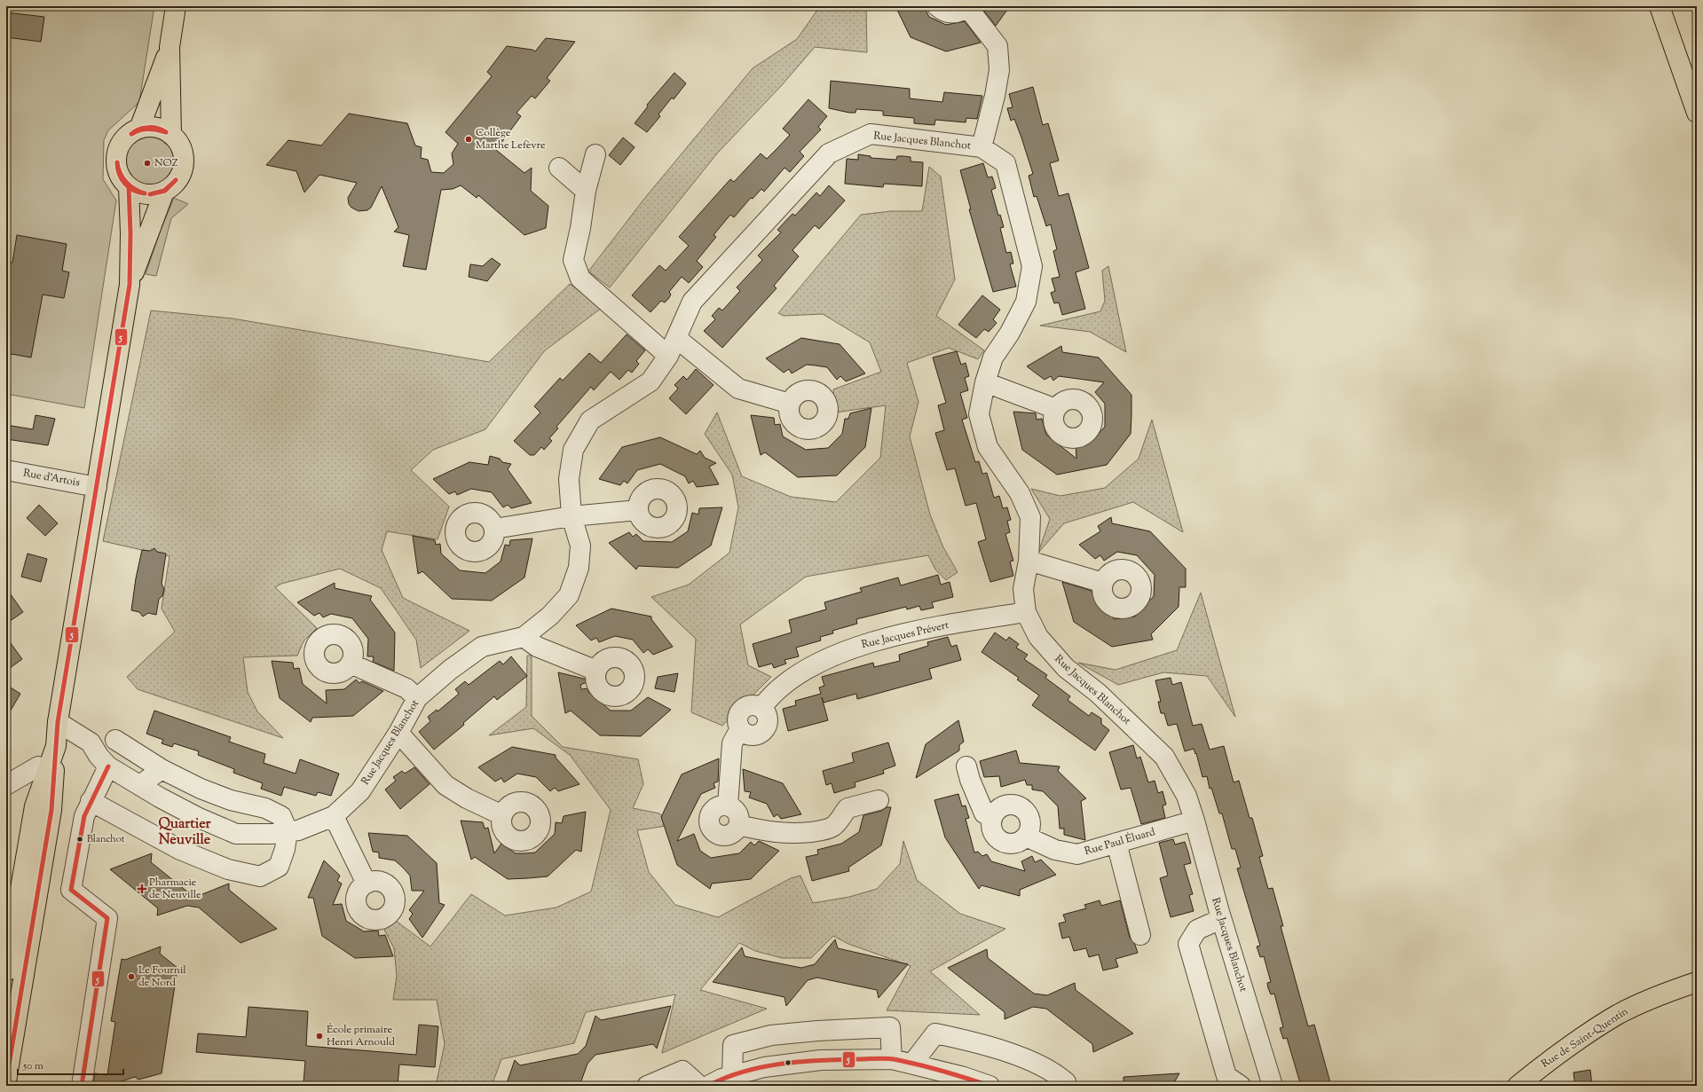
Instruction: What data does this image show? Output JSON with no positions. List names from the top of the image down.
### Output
{
  "streets": {
    "main road": ["Rue de Saint-Quentin"],
    "street": [
      "Rue Jacques Blanchot",
      "Rue d'Artois",
      "Rue Jacques Prévert",
      "Rue Paul Éluard"
    ]
  },
  "crossings": [
    ["Rue Jacques Blanchot", "Rue Jacques Prévert"],
    ["Rue Jacques Blanchot", "Rue Paul Éluard"]
  ],
  "districts": ["Quartier Neuville"],
  "places": {
    "other": [
      "Collège Marthe Lefèvre",
      "NOZ",
      "Blanchot",
      "Le Fournil de Nord",
      "École primaire Henri Arnould"
    ],
    "health": ["Pharmacie de Neuville"]
  },
  "lines": ["transit line 5"],
  "scale_bar": "50 m"
}
